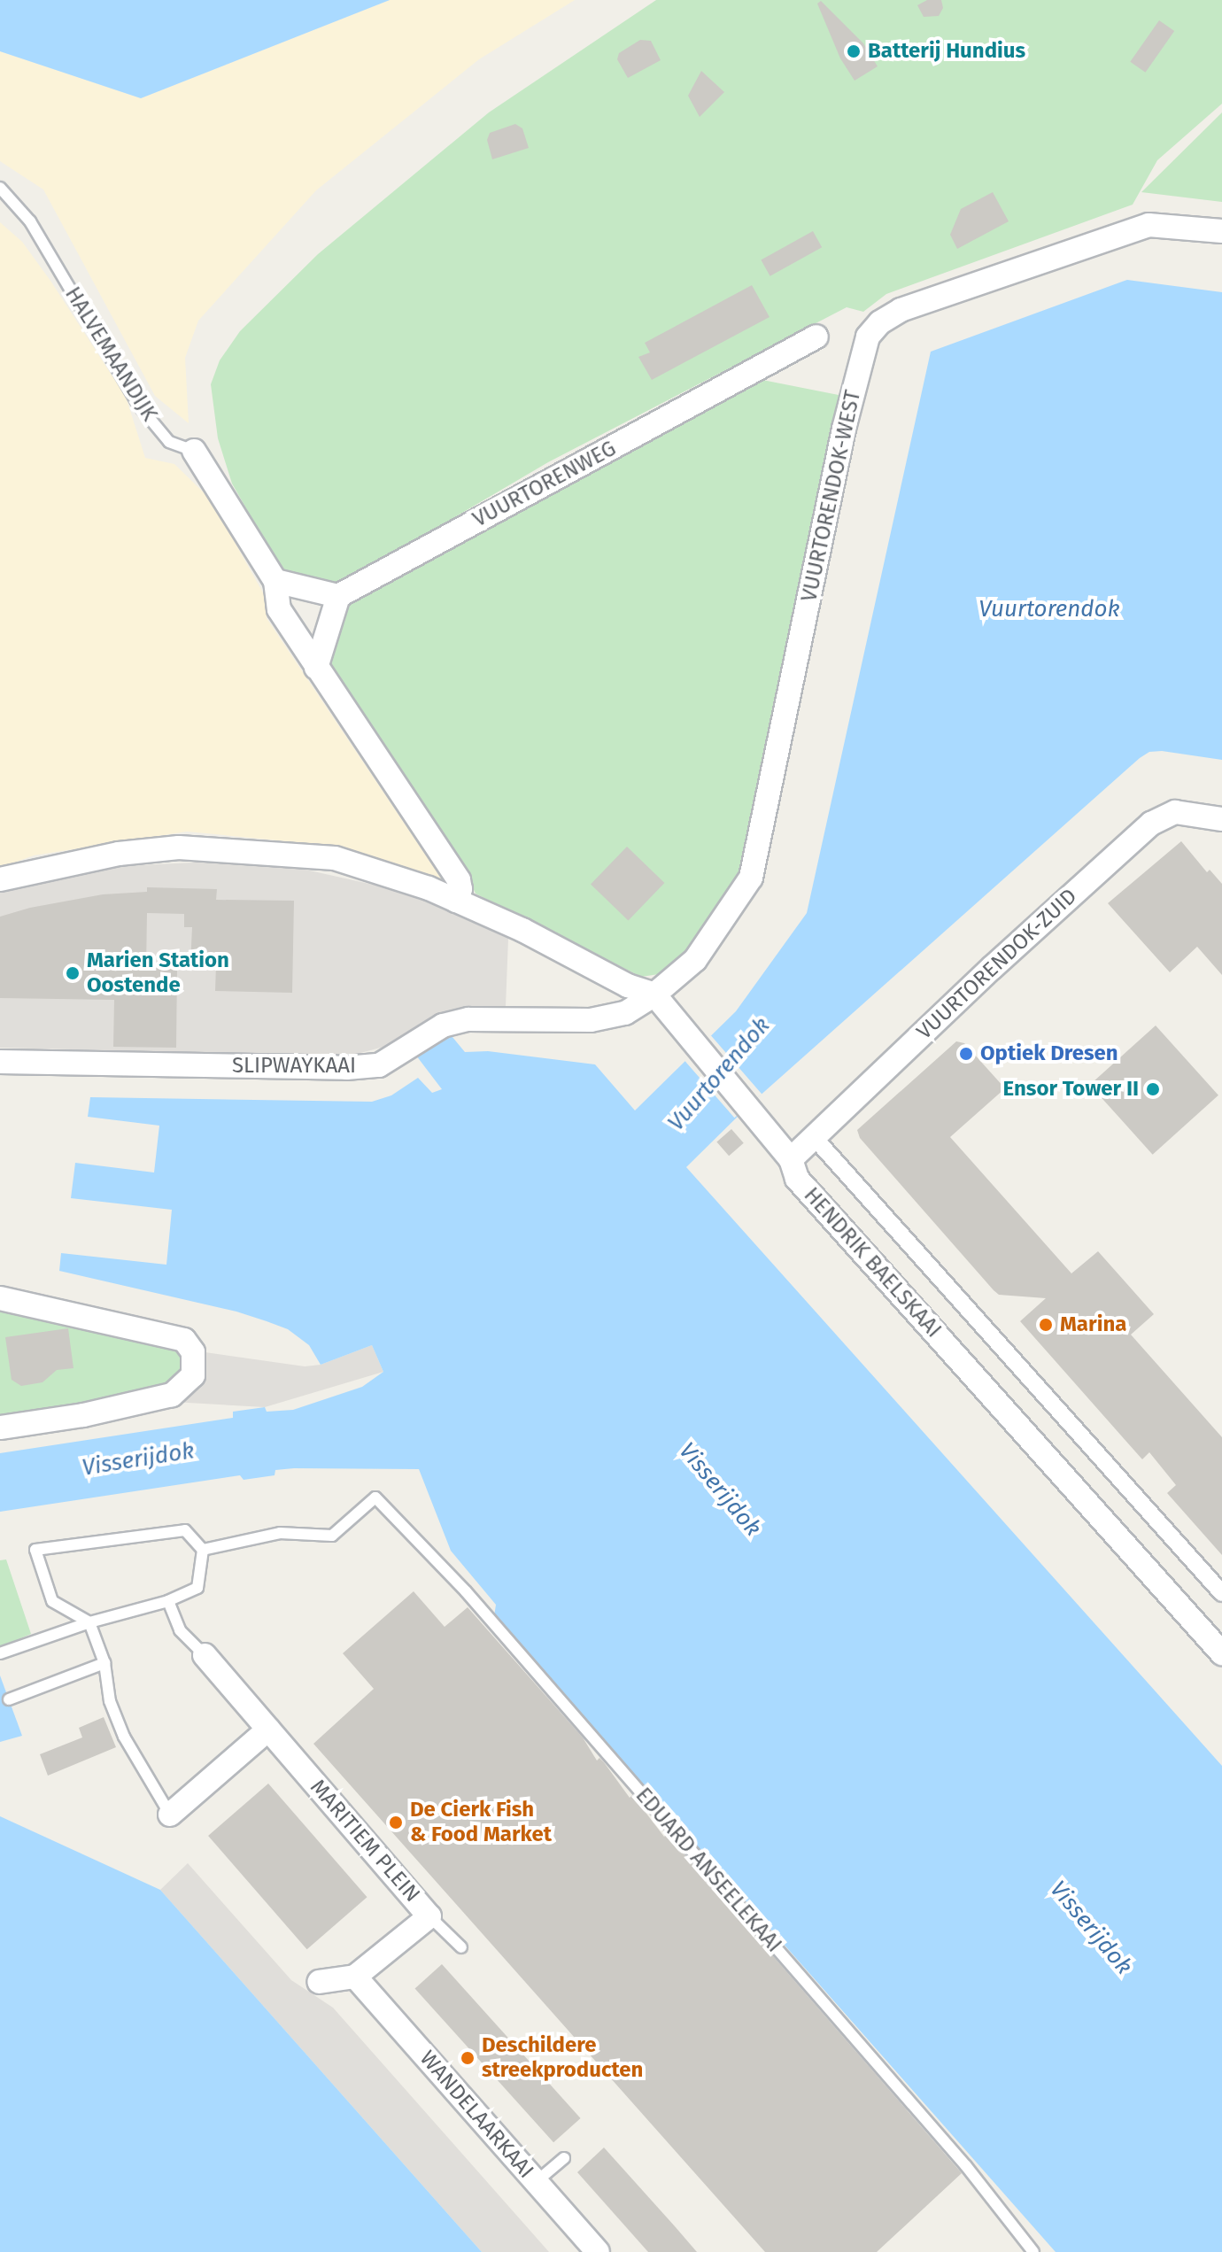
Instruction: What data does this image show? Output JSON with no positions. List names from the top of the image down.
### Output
{
  "streets": {
    "street": [
      "HALVEMAANDIJK",
      "VUURTORENWEG",
      "VUURTORENDOK-WEST",
      "VUURTORENDOK-ZUID",
      "SLIPWAYKAAI",
      "HENDRIK BAELSKAAI",
      "MARITIEM PLEIN",
      "WANDELAARKAAI"
    ],
    "lane": ["EDUARD ANSEELEKAAI"]
  },
  "crossings": [
    ["VUURTORENDOK-WEST", "SLIPWAYKAAI"],
    ["VUURTORENDOK-WEST", "HENDRIK BAELSKAAI"],
    ["VUURTORENDOK-ZUID", "HENDRIK BAELSKAAI"],
    ["SLIPWAYKAAI", "HENDRIK BAELSKAAI"],
    ["MARITIEM PLEIN", "WANDELAARKAAI"]
  ],
  "water": ["Vuurtorendok", "Visserijdok"],
  "places": [
    "Batterij Hundius",
    "Marien Station Oostende",
    "Optiek Dresen",
    "Ensor Tower II",
    "Marina",
    "De Cierk Fish & Food Market",
    "Deschildere streekproducten"
  ]
}
